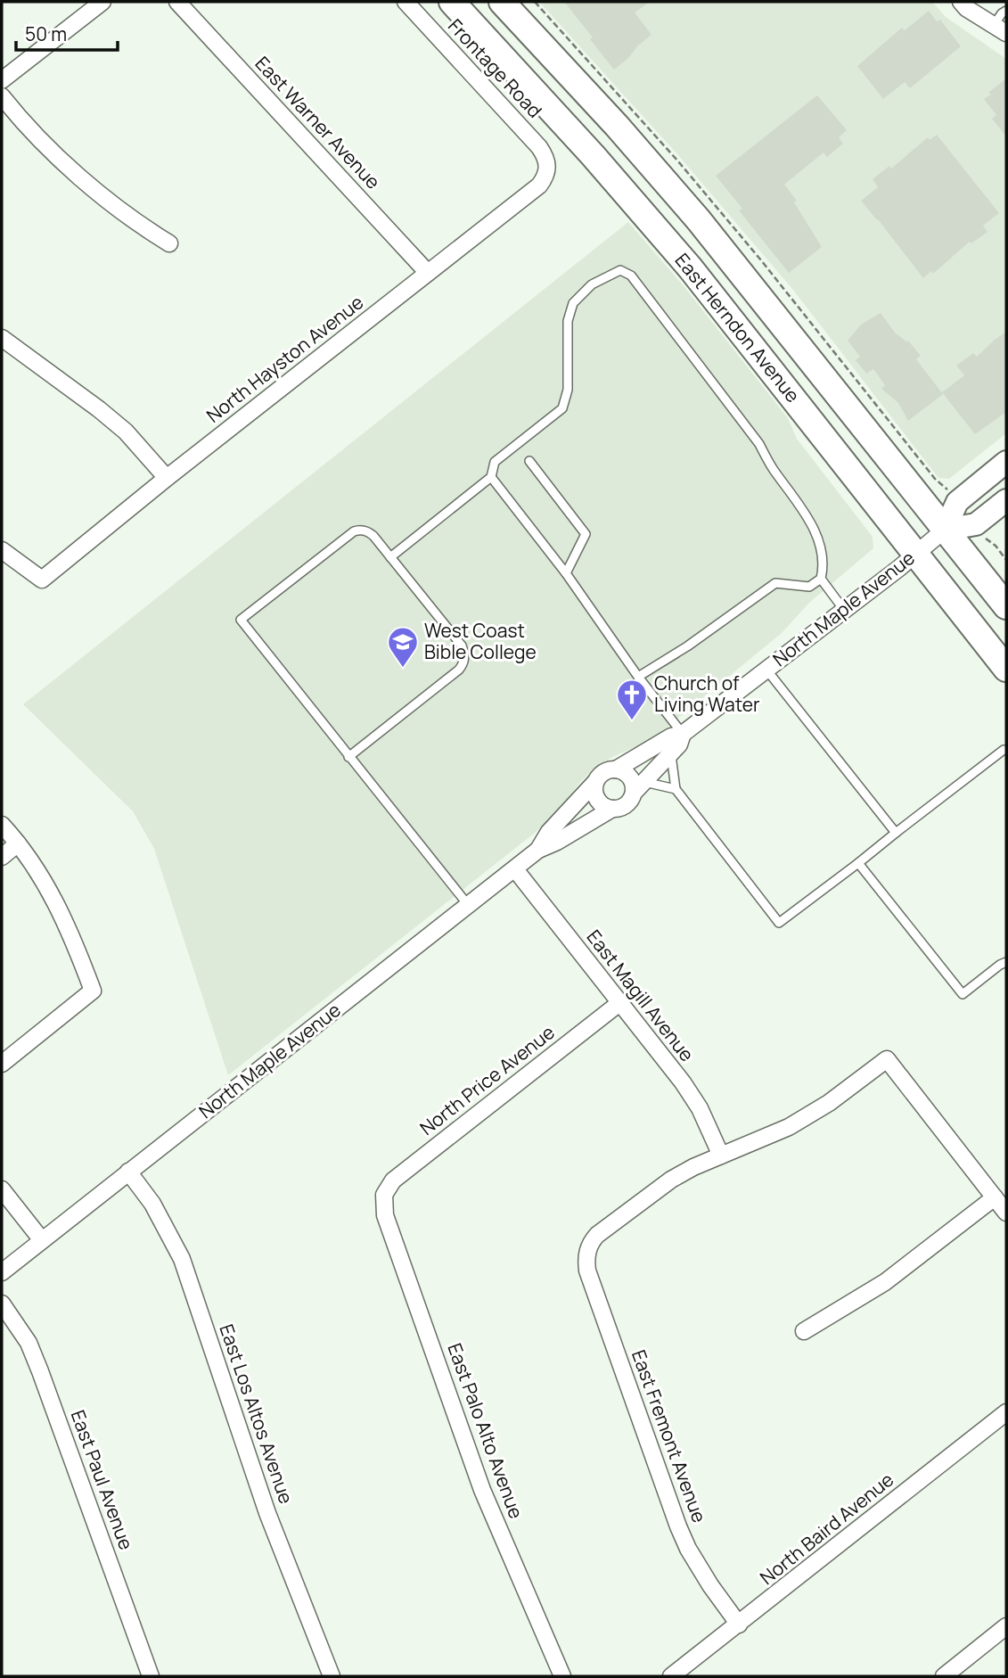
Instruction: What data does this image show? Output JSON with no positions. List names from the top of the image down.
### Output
{
  "streets": {
    "main road": ["East Herndon Avenue"],
    "street": [
      "Frontage Road",
      "East Warner Avenue",
      "North Hayston Avenue",
      "North Maple Avenue",
      "East Magill Avenue",
      "North Price Avenue",
      "East Los Altos Avenue",
      "East Palo Alto Avenue",
      "East Fremont Avenue",
      "East Paul Avenue",
      "North Baird Avenue"
    ]
  },
  "crossings": [
    ["Frontage Road", "North Hayston Avenue"],
    ["East Warner Avenue", "North Hayston Avenue"],
    ["East Herndon Avenue", "North Maple Avenue"],
    ["North Maple Avenue", "East Magill Avenue"],
    ["North Maple Avenue", "East Los Altos Avenue"],
    ["East Magill Avenue", "North Price Avenue"],
    ["East Magill Avenue", "East Fremont Avenue"],
    ["North Price Avenue", "East Palo Alto Avenue"],
    ["East Fremont Avenue", "North Baird Avenue"]
  ],
  "places": {
    "school or university": ["West Coast Bible College"],
    "church": ["Church of Living Water"]
  },
  "scale_bar": "50 m"
}
